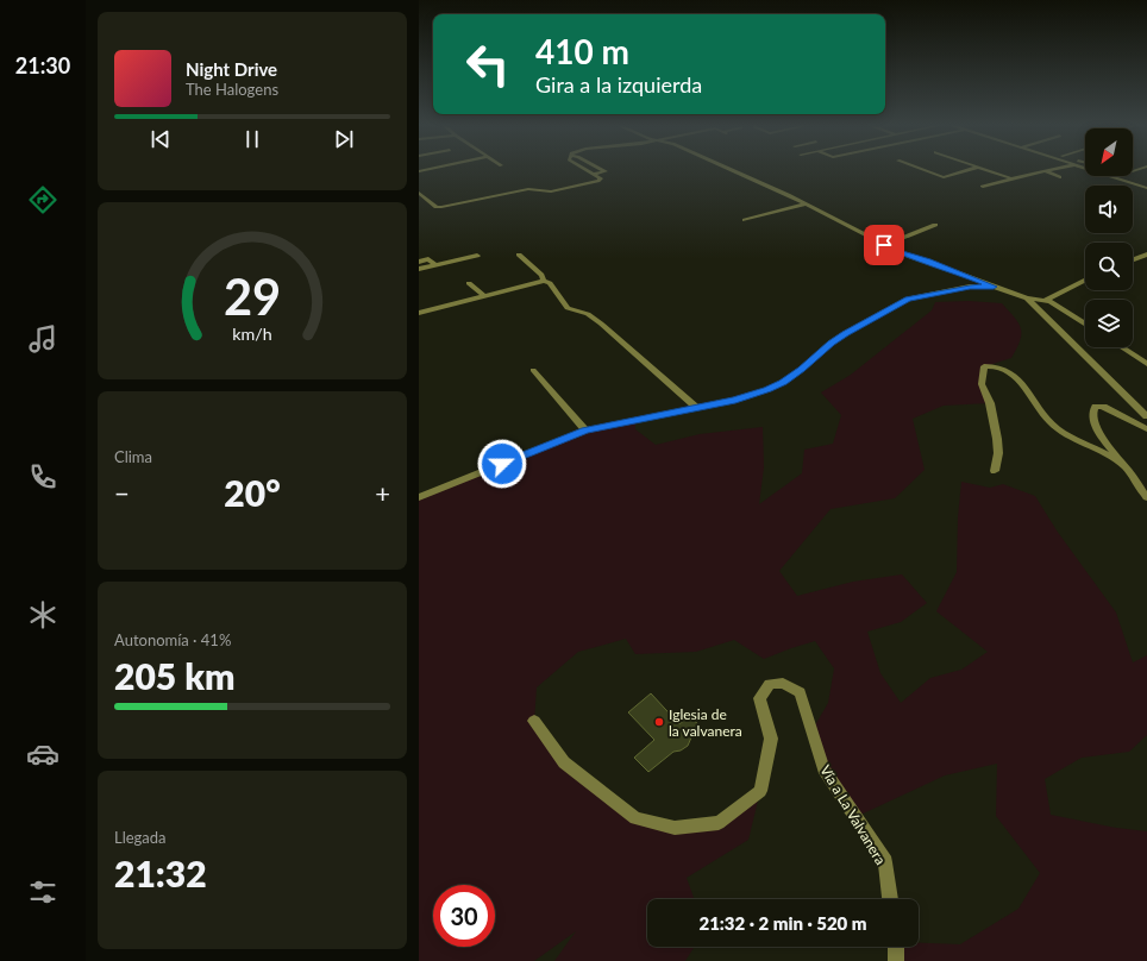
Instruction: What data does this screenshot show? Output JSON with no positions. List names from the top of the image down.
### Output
{
  "streets": {
    "street": ["Vía a La Valvanera"]
  },
  "places": ["Iglesia de la valvanera"],
  "north": "bottom left",
  "page": {
    "tabs": "21:30",
    "turn": ["410 m", "Gira a la izquierda"],
    "song": ["Night Drive", "The Halogens"],
    "tile": [
      "Clima",
      ["Autonomía · 41%", "205 km"],
      ["Llegada", "21:32"]
    ],
    "heat": ["−", "20°", "+"],
    "limit": "30",
    "trip": "21:32 · 2 min · 520 m",
    "gauge": ["29", "km/h"]
  }
}
